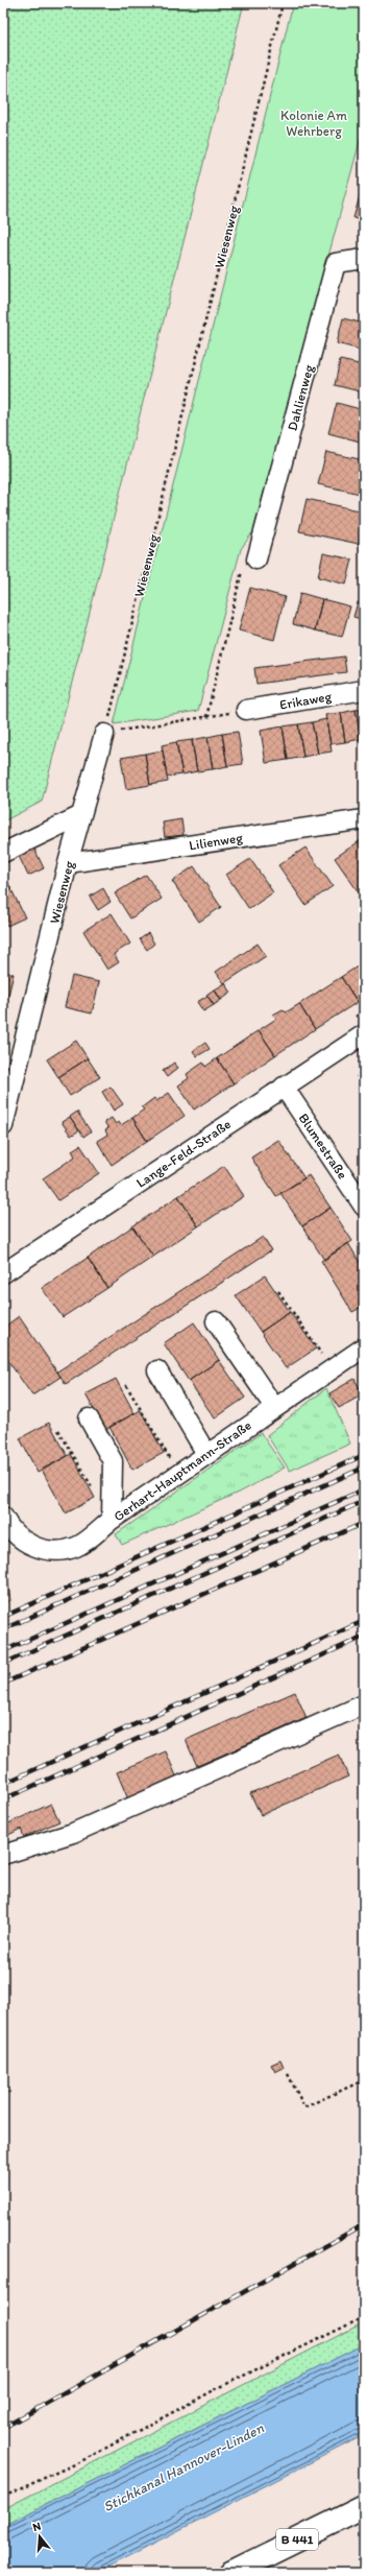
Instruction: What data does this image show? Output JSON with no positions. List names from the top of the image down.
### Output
{
  "streets": {
    "main road": ["B 441"],
    "street": [
      "Wiesenweg",
      "Dahlienweg",
      "Erikaweg",
      "Lilienweg",
      "Blumestraße",
      "Lange-Feld-Straße",
      "Gerhart-Hauptmann-Straße"
    ]
  },
  "crossings": [
    ["Wiesenweg", "Lilienweg"],
    ["Blumestraße", "Lange-Feld-Straße"]
  ],
  "water": ["Stichkanal Hannover-Linden"],
  "parks": ["Kolonie Am Wehrberg"],
  "north": "top"
}
